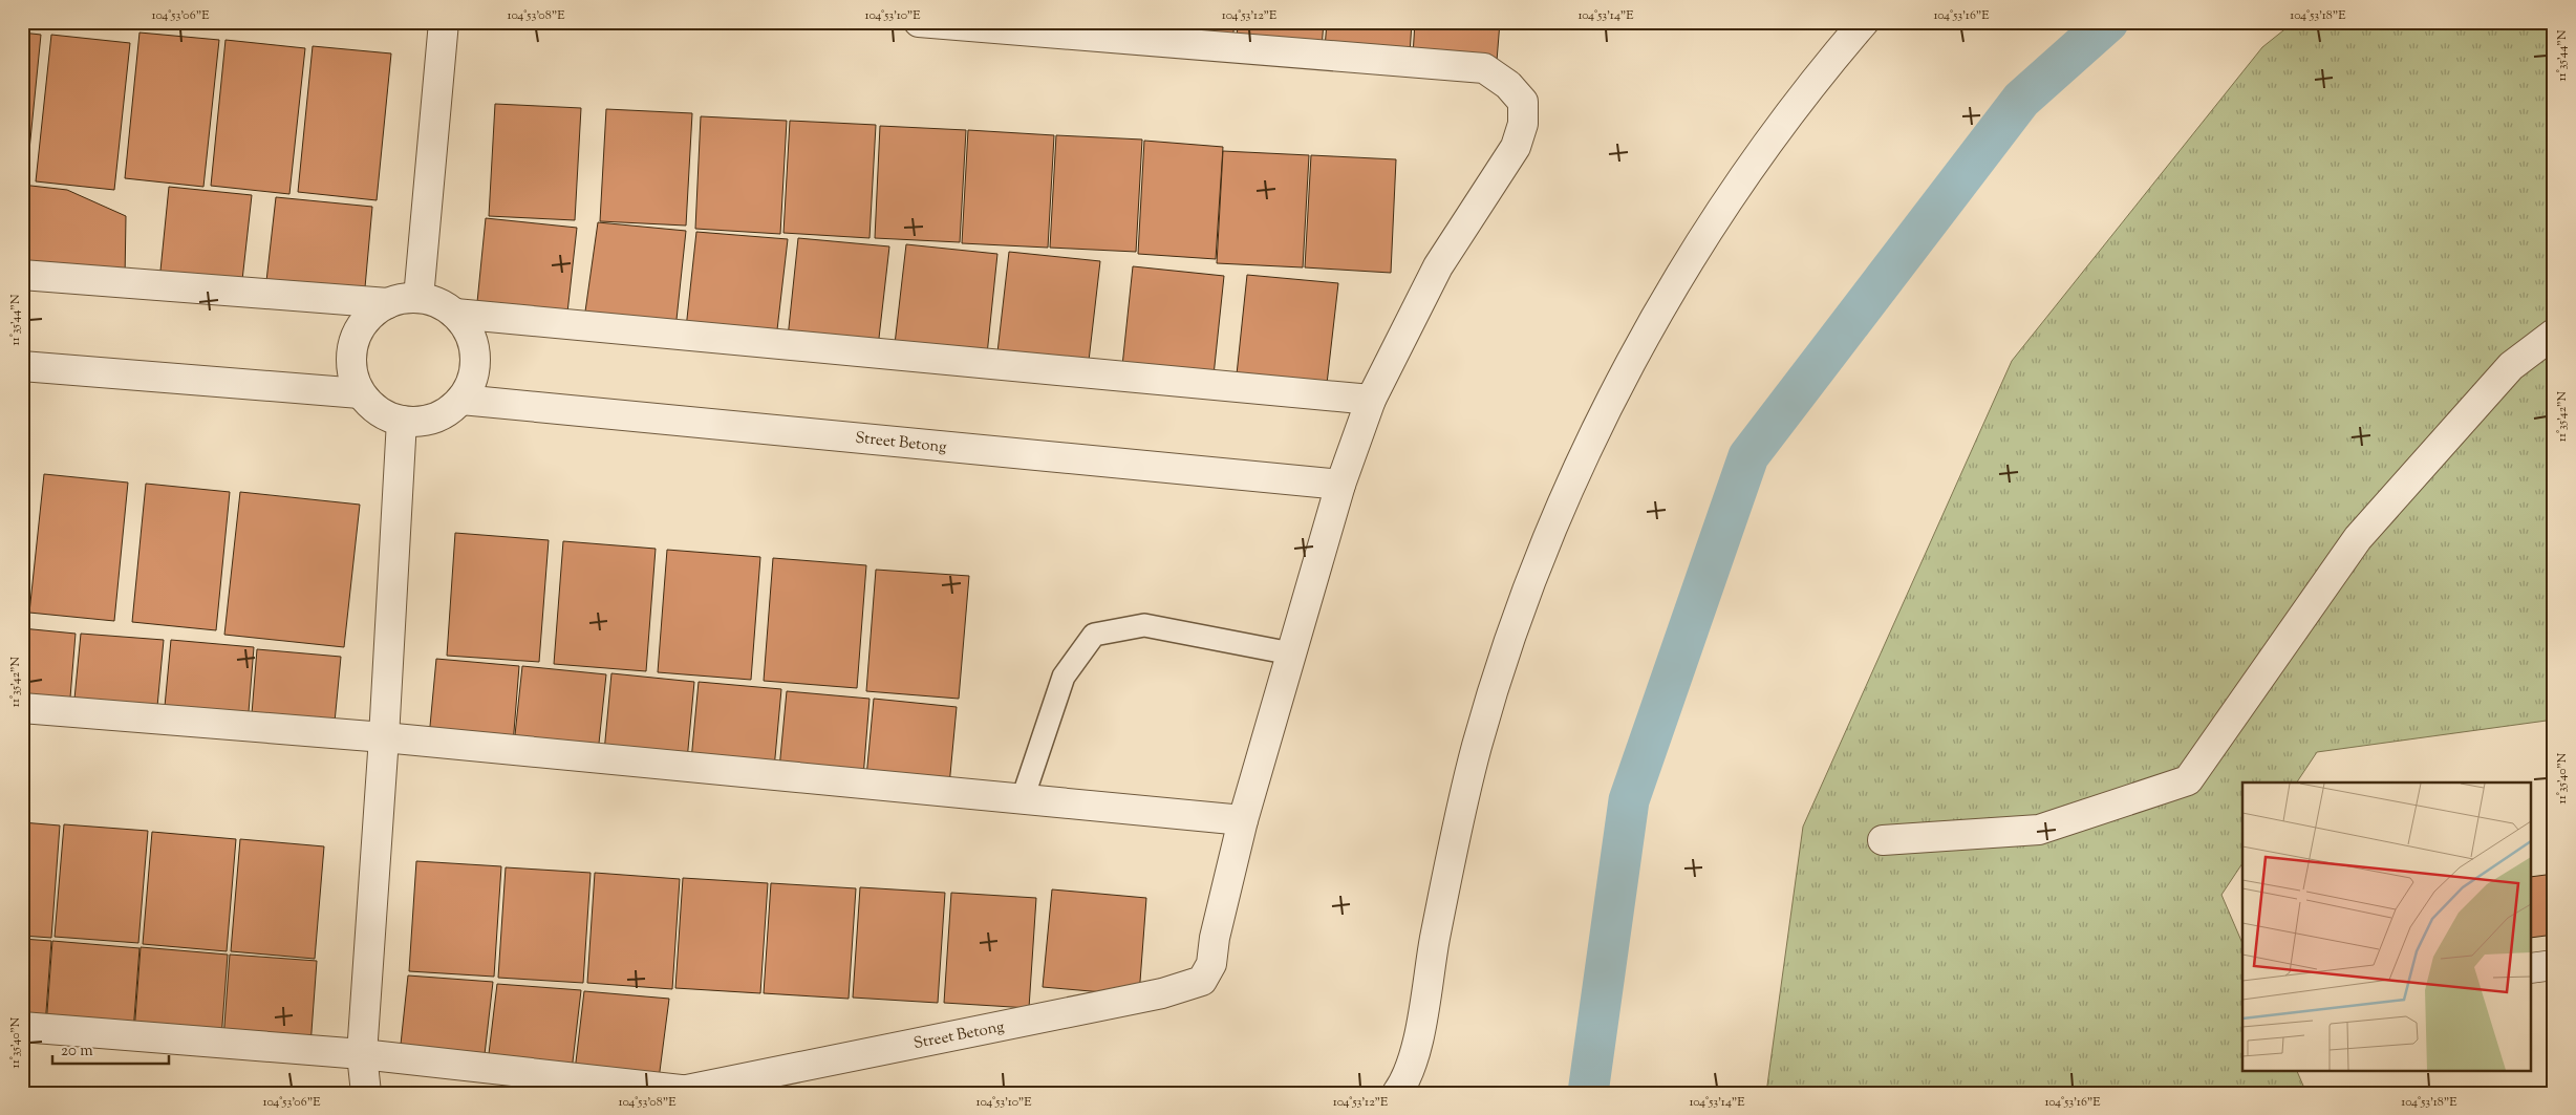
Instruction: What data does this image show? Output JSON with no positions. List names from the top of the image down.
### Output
{
  "streets": {
    "street": ["Street Betong"]
  },
  "scale_bar": "20 m",
  "coordinates": [
    "104°53'06\"E",
    "104°53'08\"E",
    "104°53'10\"E",
    "104°53'12\"E",
    "104°53'14\"E",
    "104°53'16\"E",
    "104°53'18\"E",
    "11°35'44\"N",
    "11°35'42\"N",
    "11°35'40\"N"
  ]
}
